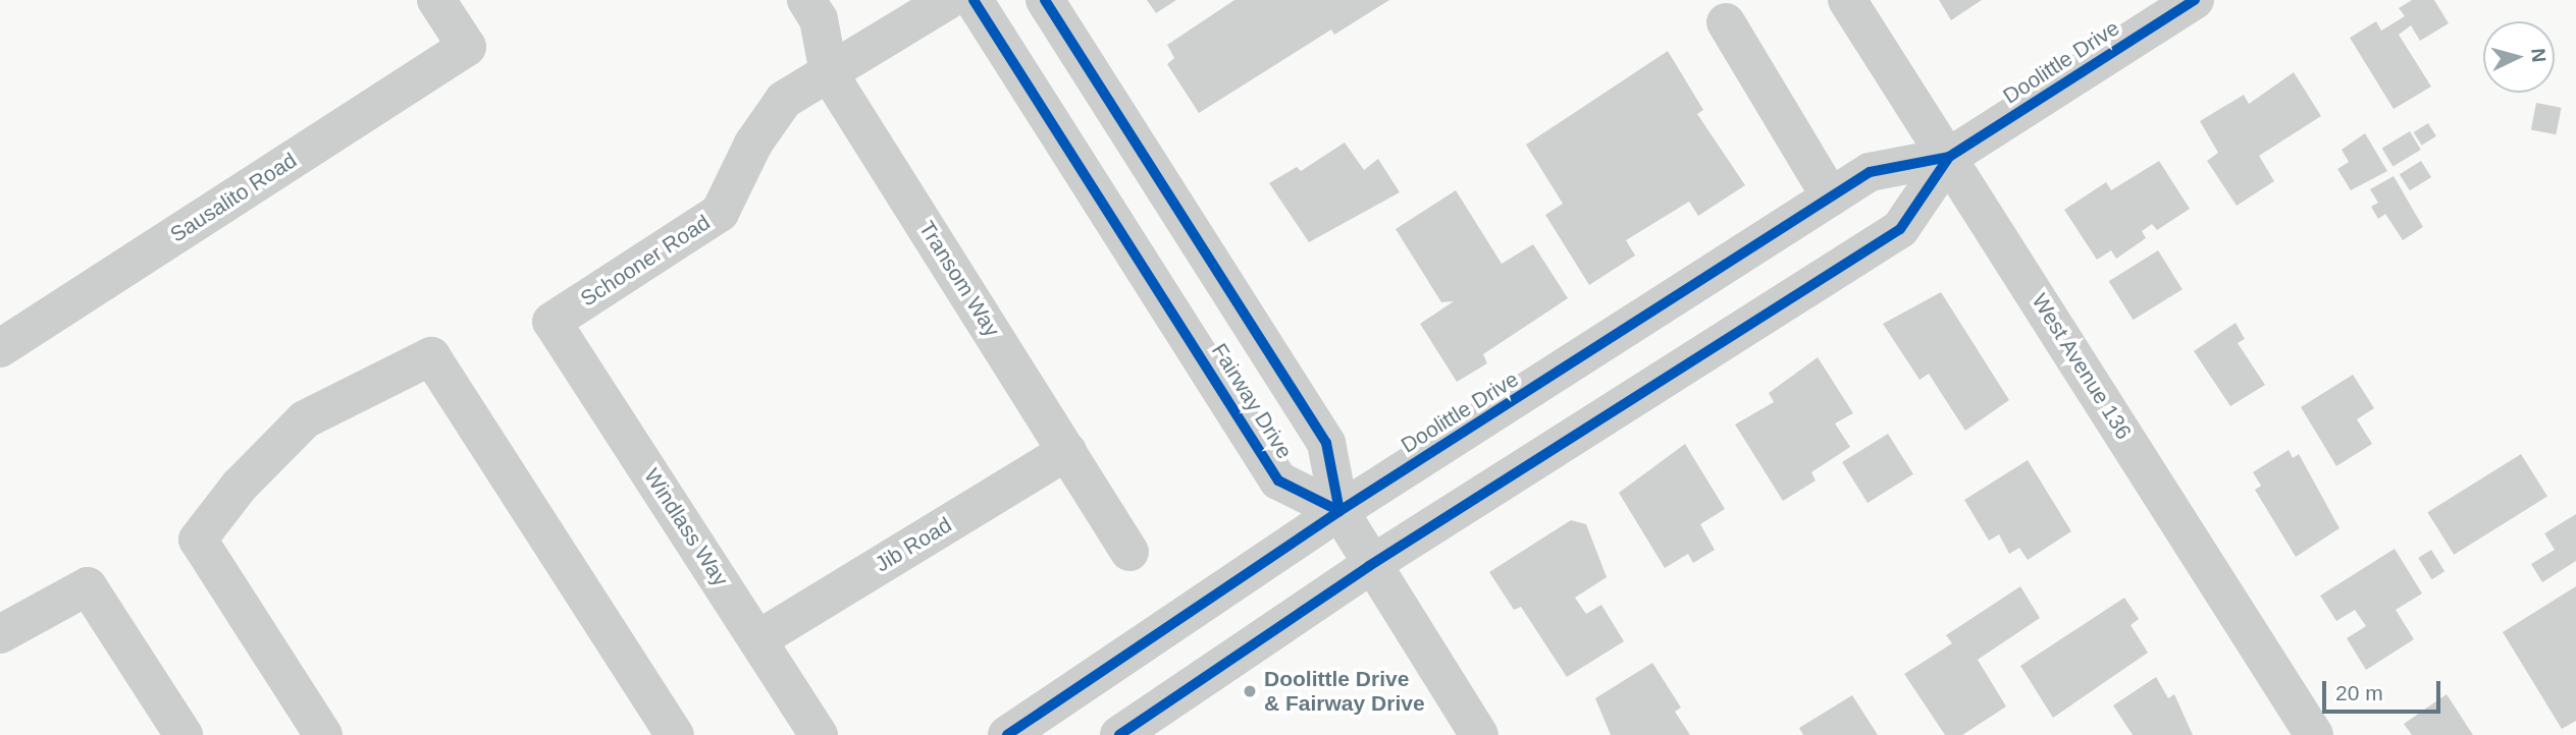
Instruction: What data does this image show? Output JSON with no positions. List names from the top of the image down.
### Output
{
  "streets": {
    "street": [
      "Doolittle Drive",
      "Sausalito Road",
      "Schooner Road",
      "Transom Way",
      "West Avenue 136",
      "Fairway Drive",
      "Windlass Way",
      "Jib Road"
    ]
  },
  "crossings": [
    ["Doolittle Drive", "West Avenue 136"],
    ["Doolittle Drive", "Fairway Drive"],
    ["Schooner Road", "Transom Way"],
    ["Schooner Road", "Windlass Way"],
    ["Transom Way", "Jib Road"],
    ["Windlass Way", "Jib Road"]
  ],
  "places": ["Doolittle Drive & Fairway Drive"],
  "scale_bar": "20 m",
  "north": "right"
}
